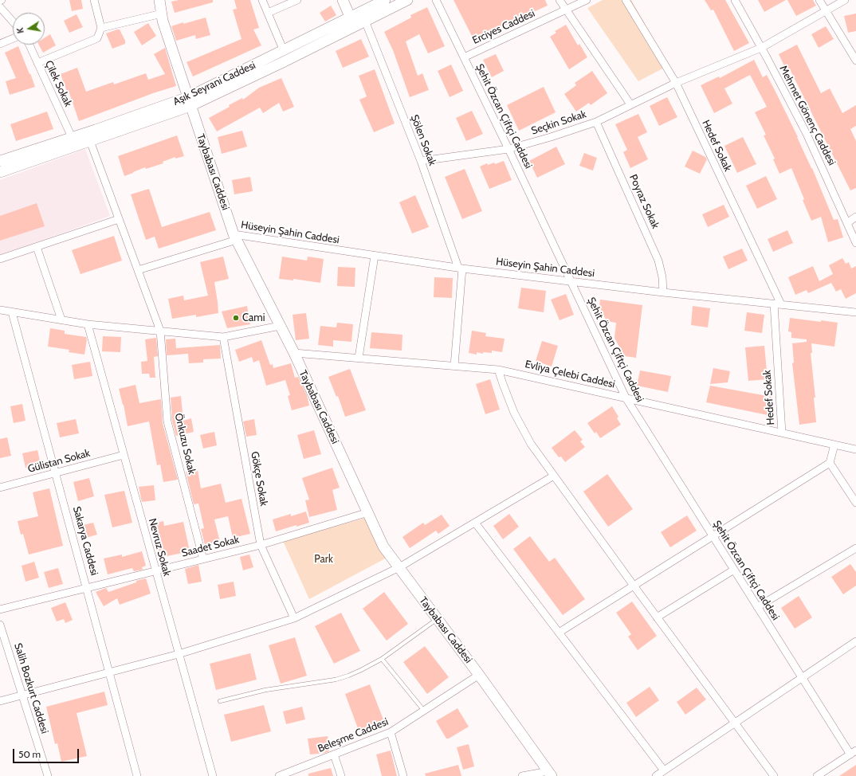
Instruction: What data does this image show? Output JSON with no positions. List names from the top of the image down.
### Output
{
  "streets": {
    "street": [
      "Erciyes Caddesi",
      "Çilek Sokak",
      "Aşık Seyrani Caddesi",
      "Mehmet Gönenç Caddesi",
      "Şehit Özcan Çiftçi Caddesi",
      "Seçkin Sokak",
      "Şölen Sokak",
      "Hedef Sokak",
      "Taybabası Caddesi",
      "Poyraz Sokak",
      "Hüseyin Şahin Caddesi",
      "Evliya Çelebi Caddesi",
      "Önkuzu Sokak",
      "Gülistan Sokak",
      "Gökçe Sokak",
      "Sakarya Caddesi",
      "Saadet Sokak",
      "Nevruz Sokak",
      "Salih Bozkurt Caddesi",
      "Beleşme Caddesi"
    ]
  },
  "crossings": [
    ["Erciyes Caddesi", "Şehit Özcan Çiftçi Caddesi"],
    ["Çilek Sokak", "Aşık Seyrani Caddesi"],
    ["Aşık Seyrani Caddesi", "Şölen Sokak"],
    ["Aşık Seyrani Caddesi", "Taybabası Caddesi"],
    ["Mehmet Gönenç Caddesi", "Seçkin Sokak"],
    ["Şehit Özcan Çiftçi Caddesi", "Seçkin Sokak"],
    ["Şehit Özcan Çiftçi Caddesi", "Hüseyin Şahin Caddesi"],
    ["Şehit Özcan Çiftçi Caddesi", "Evliya Çelebi Caddesi"],
    ["Seçkin Sokak", "Şölen Sokak"],
    ["Seçkin Sokak", "Hedef Sokak"],
    ["Seçkin Sokak", "Poyraz Sokak"],
    ["Şölen Sokak", "Hüseyin Şahin Caddesi"],
    ["Hedef Sokak", "Hüseyin Şahin Caddesi"],
    ["Hedef Sokak", "Evliya Çelebi Caddesi"],
    ["Taybabası Caddesi", "Hüseyin Şahin Caddesi"],
    ["Taybabası Caddesi", "Evliya Çelebi Caddesi"],
    ["Taybabası Caddesi", "Saadet Sokak"],
    ["Taybabası Caddesi", "Beleşme Caddesi"],
    ["Poyraz Sokak", "Hüseyin Şahin Caddesi"],
    ["Önkuzu Sokak", "Saadet Sokak"],
    ["Gülistan Sokak", "Sakarya Caddesi"],
    ["Gülistan Sokak", "Nevruz Sokak"],
    ["Gökçe Sokak", "Saadet Sokak"],
    ["Sakarya Caddesi", "Saadet Sokak"],
    ["Saadet Sokak", "Nevruz Sokak"]
  ],
  "parks": ["Park"],
  "places": ["Cami"],
  "scale_bar": "50 m",
  "north": "left"
}
